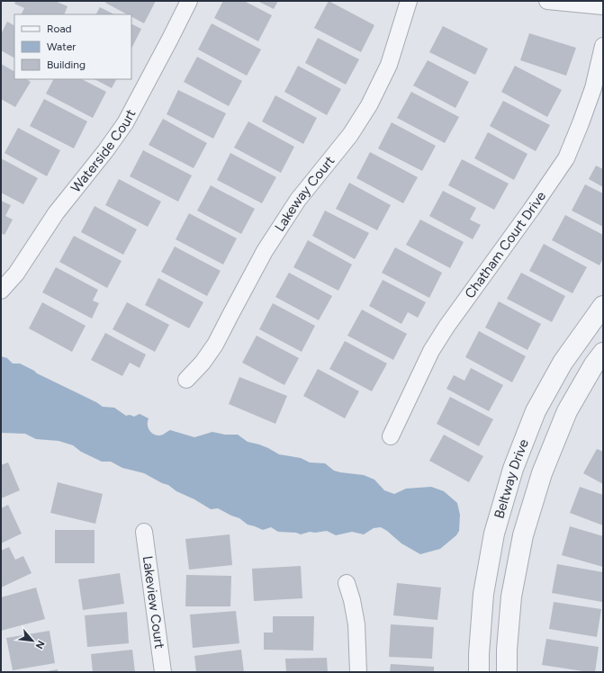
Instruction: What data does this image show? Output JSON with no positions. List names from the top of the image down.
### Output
{
  "streets": {
    "street": [
      "Waterside Court",
      "Lakeway Court",
      "Chatham Court Drive",
      "Beltway Drive",
      "Lakeview Court"
    ]
  },
  "legend": ["Road", "Water", "Building"],
  "north": "bottom right"
}
